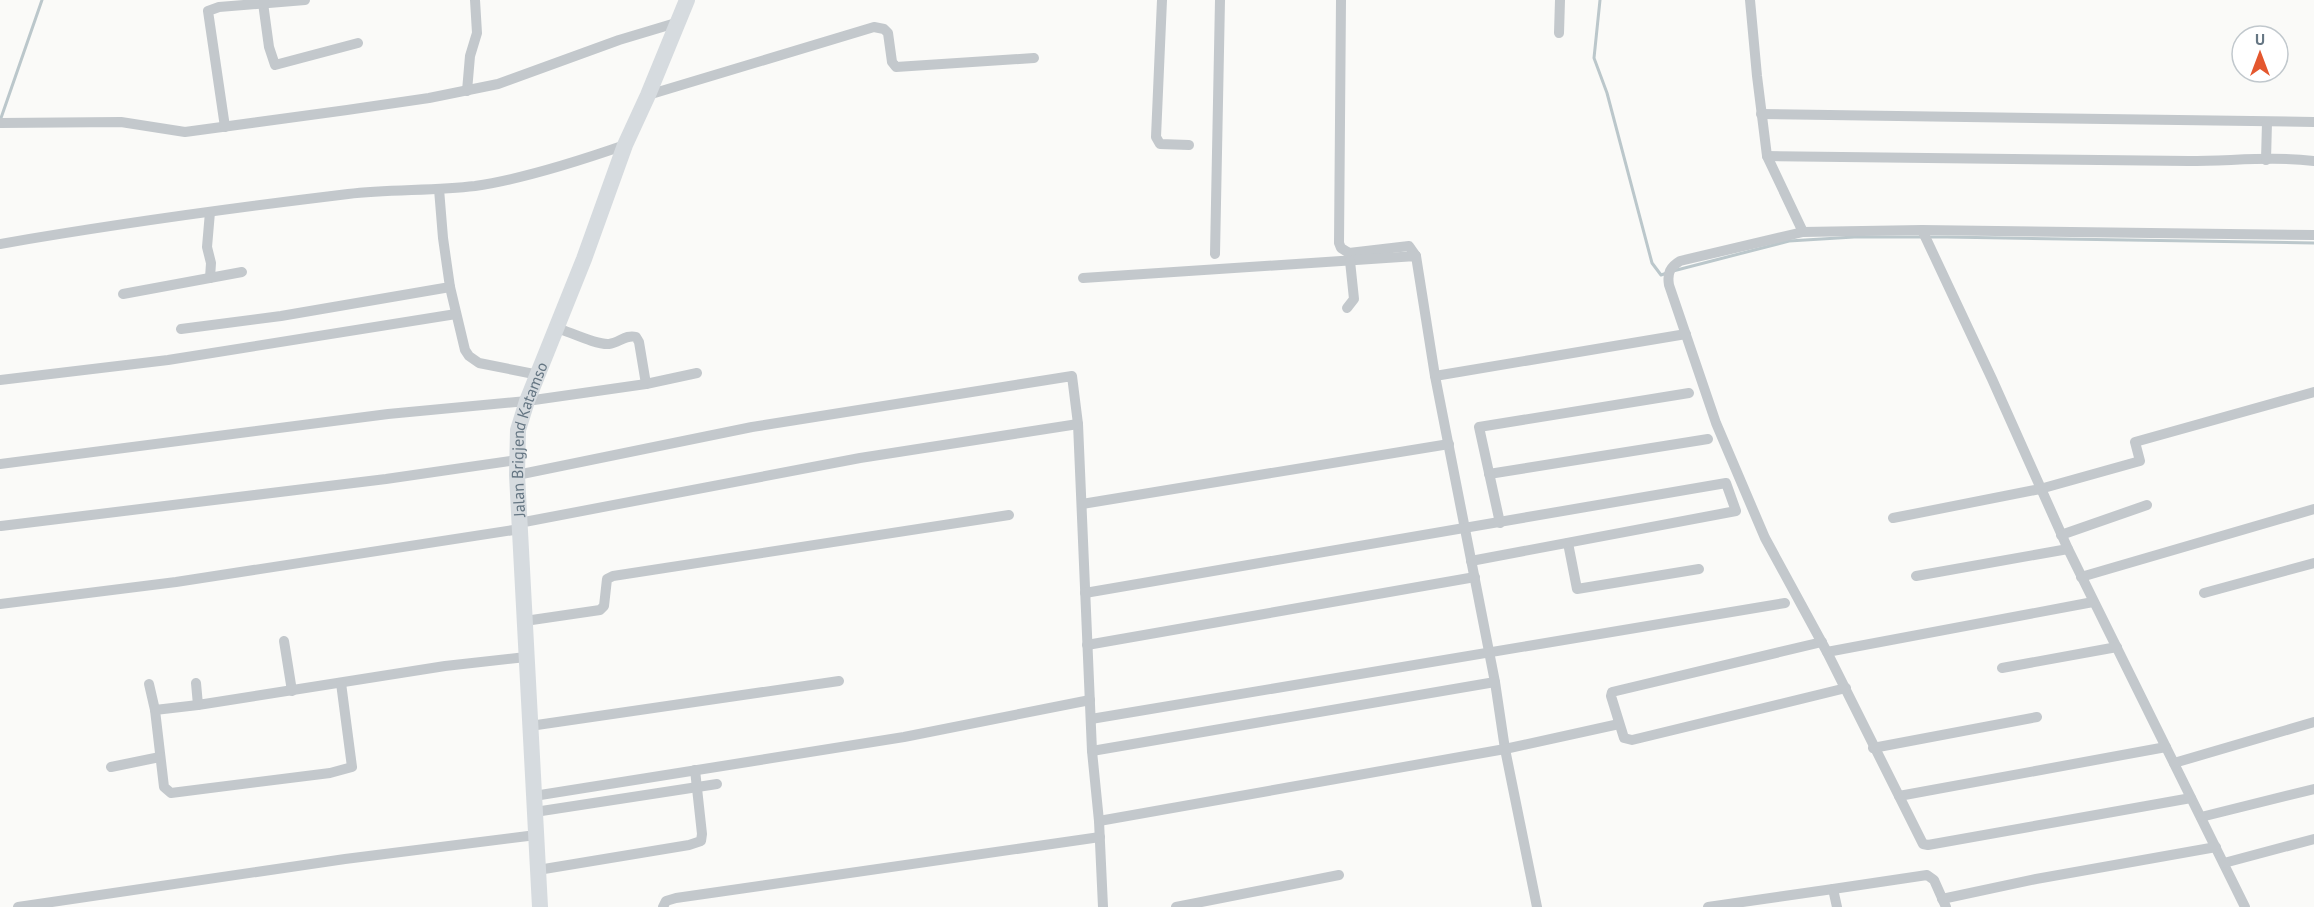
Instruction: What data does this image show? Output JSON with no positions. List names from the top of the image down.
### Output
{
  "streets": {
    "highway": ["Jalan Brigjend Katamso"]
  },
  "north": "top"
}
